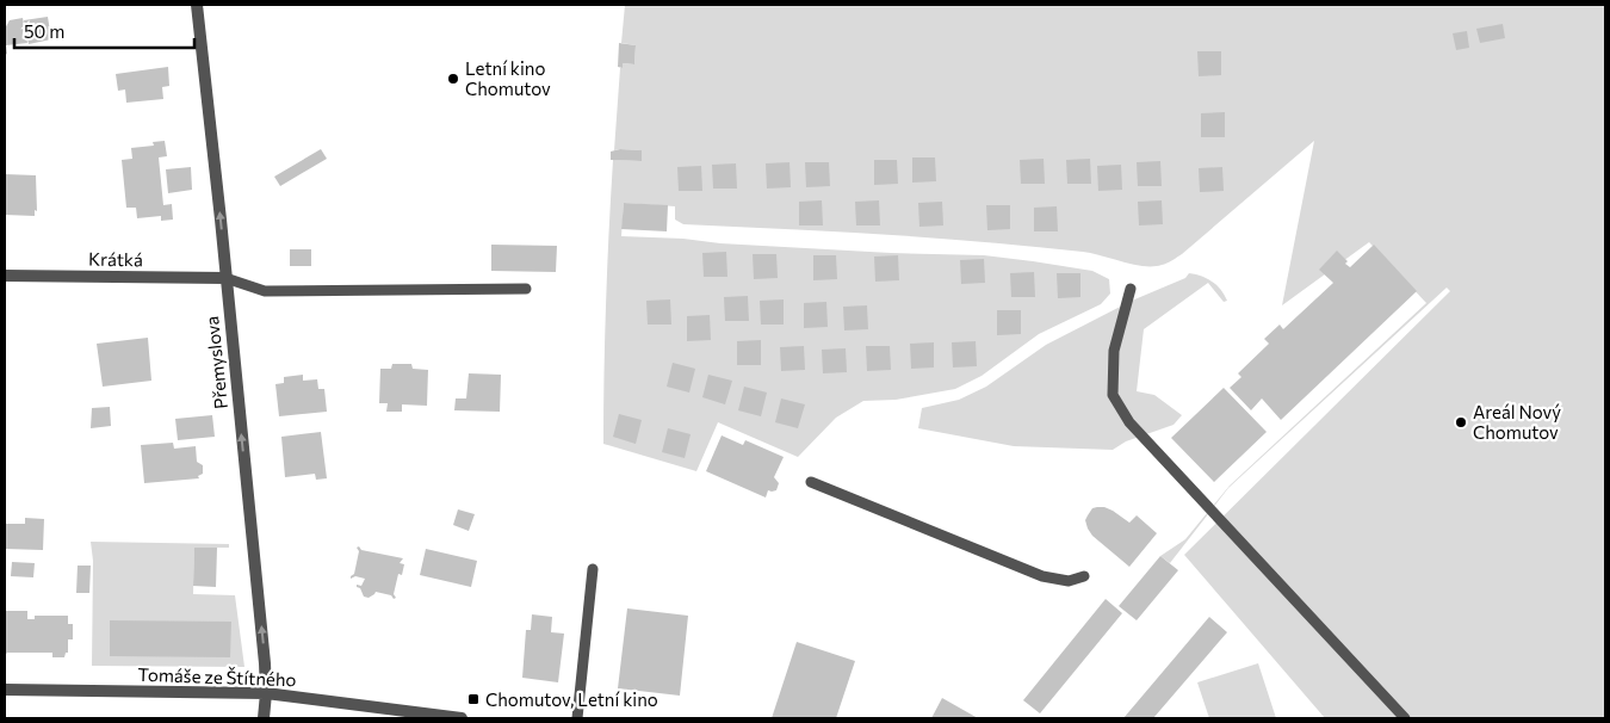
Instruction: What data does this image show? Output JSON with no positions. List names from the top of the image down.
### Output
{
  "streets": {
    "street": ["Krátká", "Přemyslova", "Tomáše ze Štítného"]
  },
  "crossings": [
    ["Krátká", "Přemyslova"],
    ["Přemyslova", "Tomáše ze Štítného"]
  ],
  "one_way": ["Přemyslova"],
  "places": {
    "other": ["Letní kino Chomutov", "Areál Nový Chomutov"],
    "transit": ["Chomutov, Letní kino"]
  },
  "scale_bar": "50 m"
}
